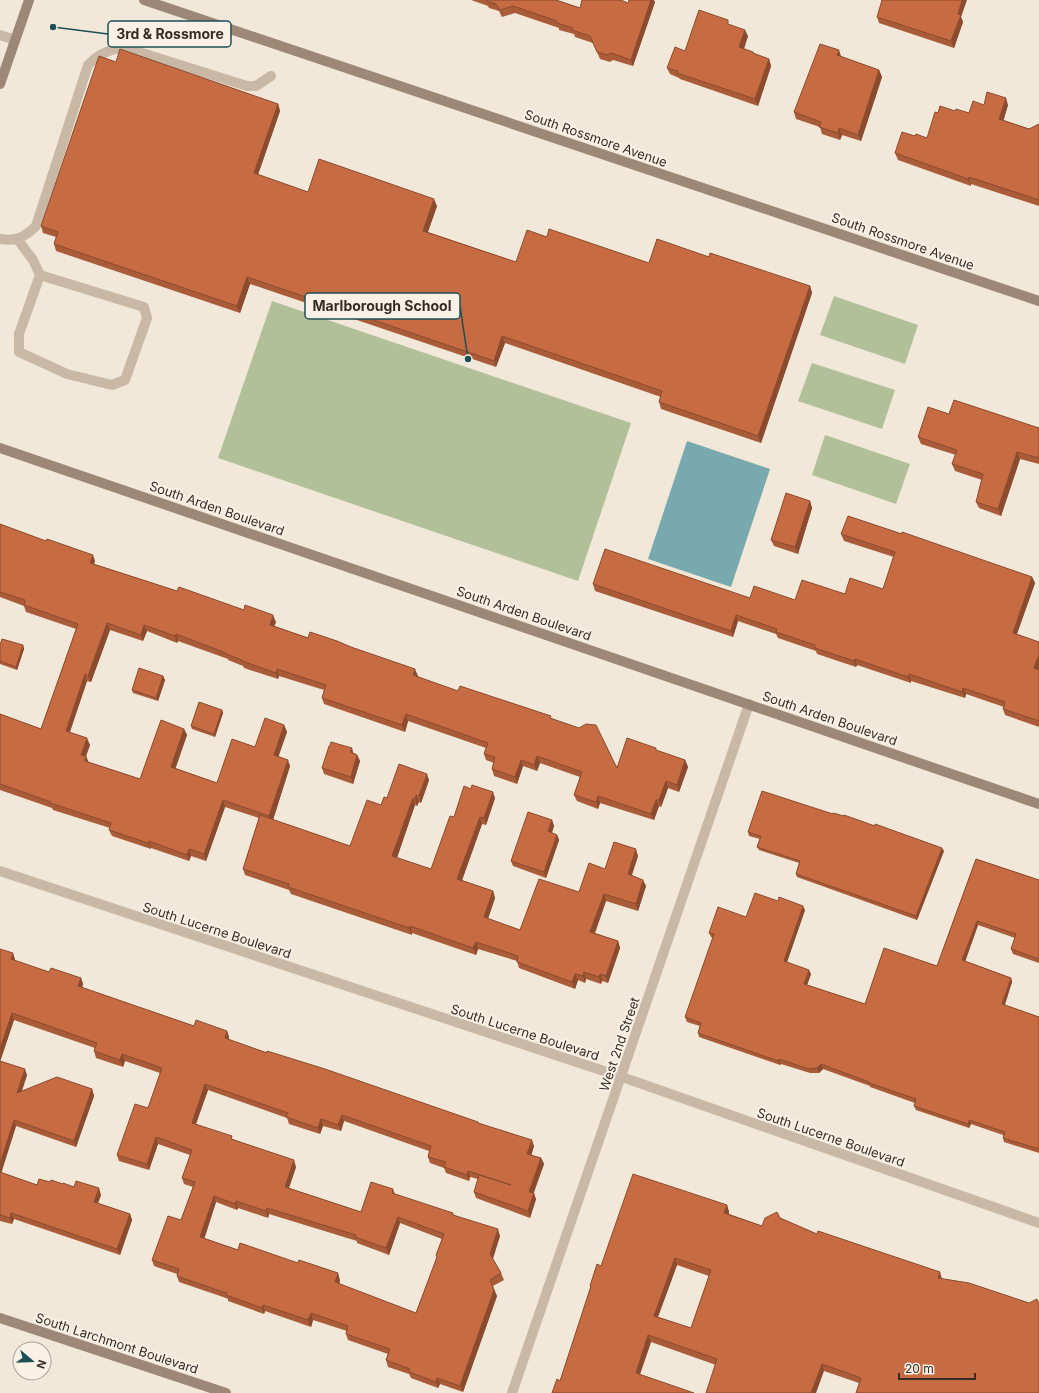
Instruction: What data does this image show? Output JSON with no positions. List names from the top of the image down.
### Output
{
  "streets": {
    "street": [
      "South Rossmore Avenue",
      "South Arden Boulevard",
      "South Lucerne Boulevard",
      "West 2nd Street",
      "South Larchmont Boulevard"
    ]
  },
  "crossings": [
    ["South Arden Boulevard", "West 2nd Street"],
    ["South Lucerne Boulevard", "West 2nd Street"]
  ],
  "places": ["3rd & Rossmore", "Marlborough School"],
  "scale_bar": "20 m",
  "north": "right"
}
